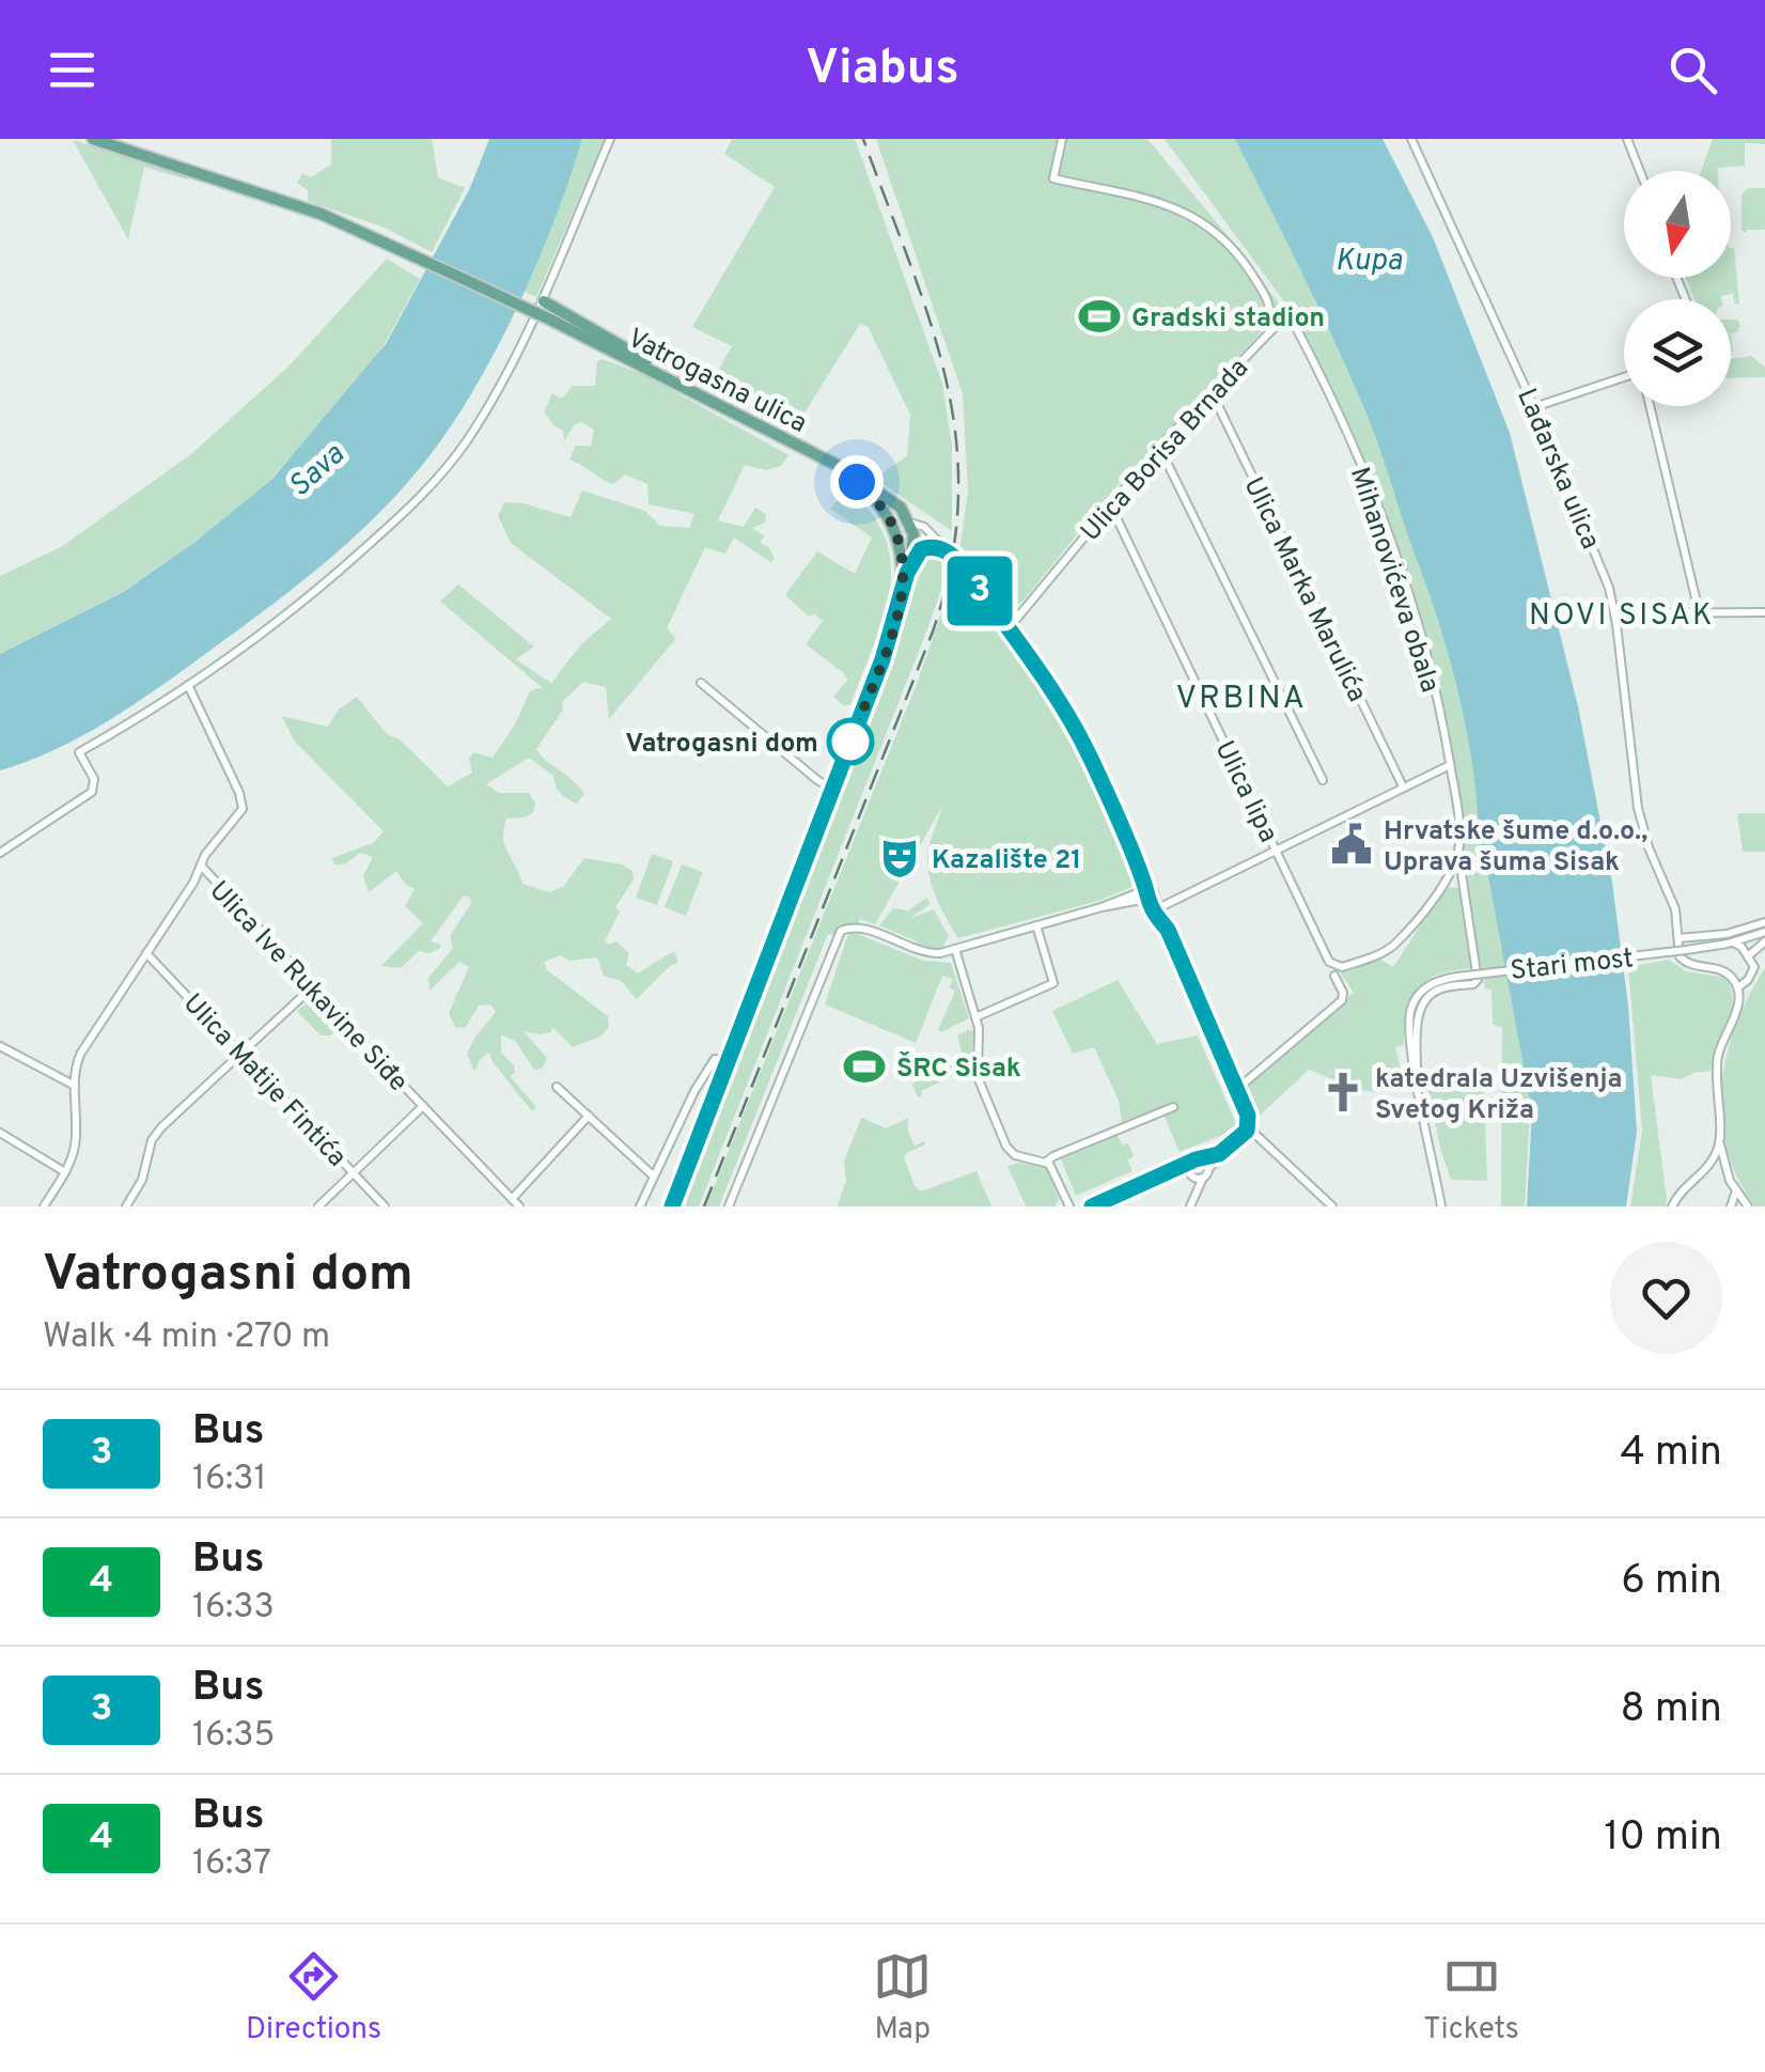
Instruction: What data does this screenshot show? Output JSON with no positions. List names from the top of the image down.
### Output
{
  "streets": {
    "main road": ["Vatrogasna ulica"],
    "street": [
      "Ulica Borisa Brnada",
      "Lađarska ulica",
      "Mihanovićeva obala",
      "Ulica Marka Marulića",
      "Ulica lipa",
      "Stari most",
      "Ulica Ive Rukavine Siđe",
      "Ulica Matije Fintića"
    ]
  },
  "crossings": [
    ["Ulica Borisa Brnada", "Mihanovićeva obala"],
    ["Ulica Borisa Brnada", "Ulica Marka Marulića"],
    ["Ulica Borisa Brnada", "Ulica lipa"],
    ["Mihanovićeva obala", "Ulica lipa"],
    ["Mihanovićeva obala", "Stari most"]
  ],
  "districts": ["NOVI SISAK", "VRBINA"],
  "water": ["Kupa", "Sava"],
  "places": {
    "sports": ["Gradski stadion", "ŠRC Sisak"],
    "other": ["Vatrogasni dom"],
    "public building": ["Hrvatske šume d.o.o., Uprava šuma Sisak"],
    "theatre": ["Kazalište 21"],
    "church": ["katedrala Uzvišenja Svetog Križa"]
  },
  "lines": ["bus line 3"],
  "north": "bottom",
  "page": {
    "header": "Viabus",
    "on_map": "3",
    "heading": ["Vatrogasni dom", "Walk · 4 min · 270 m"],
    "list": [
      {
        "mark": "3",
        "name": "Bus",
        "note": "16:31",
        "value": "4 min"
      },
      {
        "mark": "4",
        "name": "Bus",
        "note": "16:33",
        "value": "6 min"
      },
      {
        "mark": "3",
        "name": "Bus",
        "note": "16:35",
        "value": "8 min"
      },
      {
        "mark": "4",
        "name": "Bus",
        "note": "16:37",
        "value": "10 min"
      }
    ],
    "tabs": ["Directions", "Map", "Tickets"]
  }
}
